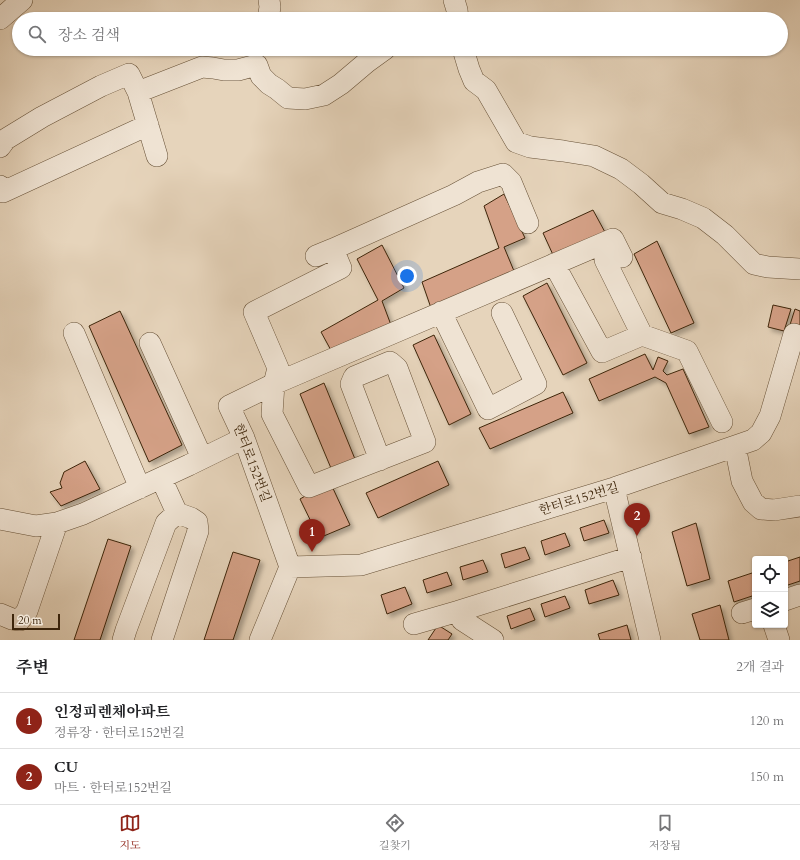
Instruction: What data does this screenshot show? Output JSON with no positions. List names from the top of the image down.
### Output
{
  "streets": {
    "street": ["한터로152번길"]
  },
  "scale_bar": "20 m",
  "page": {
    "search": "장소 검색",
    "pins": ["2", "1"],
    "scale": "20 m",
    "heading": ["주변", "2개 결과"],
    "list": [
      {
        "mark": "1",
        "name": "인정피렌체아파트",
        "note": "정류장 · 한터로152번길",
        "value": "120 m"
      },
      {
        "mark": "2",
        "name": "CU",
        "note": "마트 · 한터로152번길",
        "value": "150 m"
      }
    ],
    "nav": ["지도", "길찾기", "저장됨"]
  }
}
